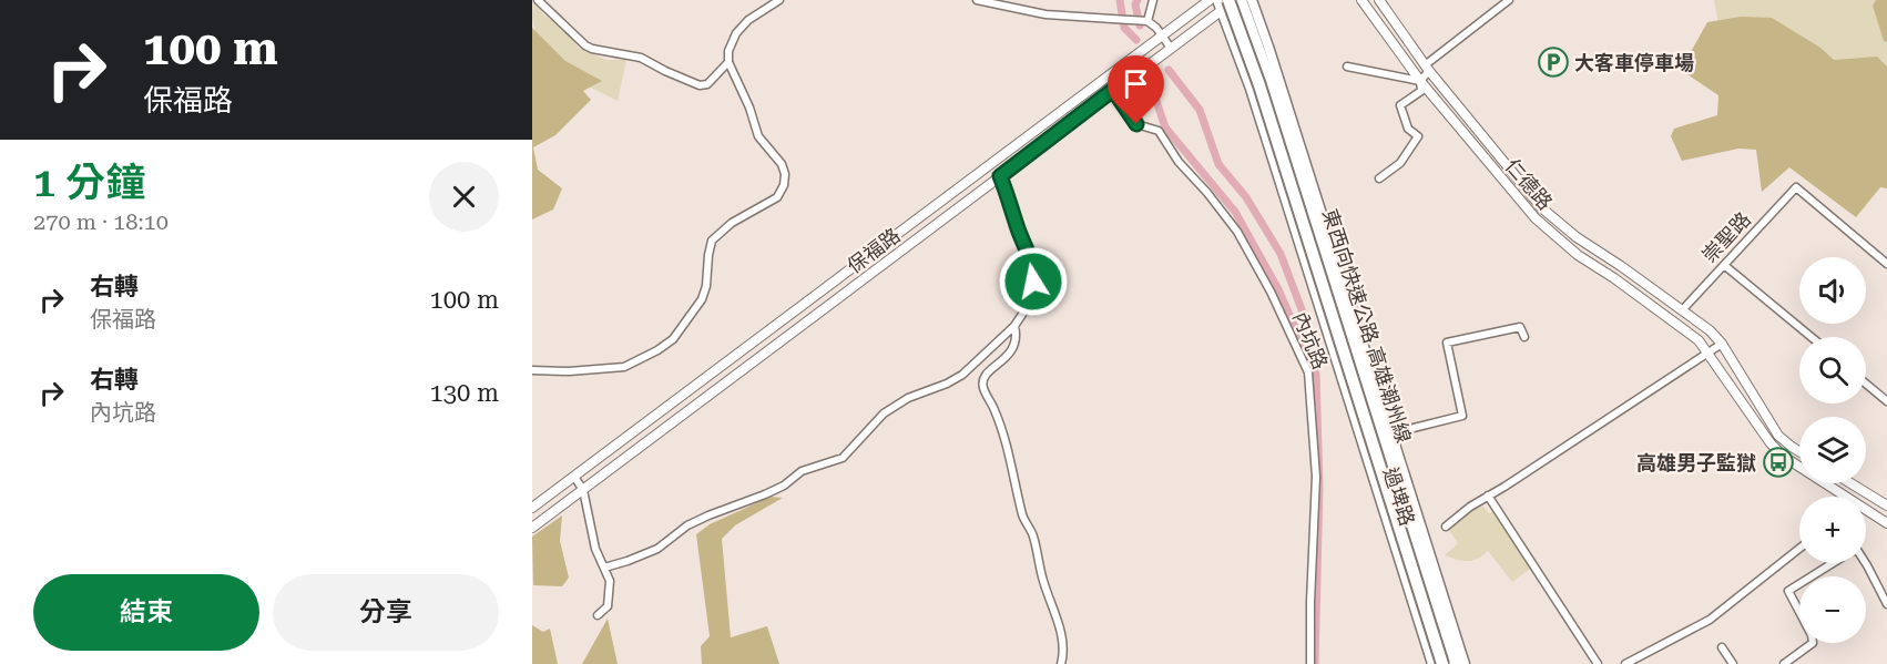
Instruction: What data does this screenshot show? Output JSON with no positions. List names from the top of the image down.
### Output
{
  "streets": {
    "highway": ["東西向快速公路 高雄潮州線"],
    "main road": ["過埤路"],
    "street": [
      "仁德路",
      "崇聖路",
      "保福路",
      "內坑路"
    ]
  },
  "crossings": [
    ["仁德路", "崇聖路"],
    ["保福路", "東西向快速公路 高雄潮州線"],
    ["保福路", "內坑路"],
    ["保福路", "過埤路"],
    ["東西向快速公路 高雄潮州線", "過埤路"]
  ],
  "places": {
    "parking": ["大客車停車場"],
    "bus stop": ["高雄男子監獄"]
  },
  "page": {
    "turn": ["100 m", "保福路"],
    "heading": ["1 分鐘", "270 m · 18:10"],
    "list": [
      {
        "name": "右轉",
        "note": "保福路",
        "value": "100 m"
      },
      {
        "name": "右轉",
        "note": "內坑路",
        "value": "130 m"
      }
    ],
    "map_buttons": ["+", "−"],
    "buttons": ["結束", "分享"]
  }
}
